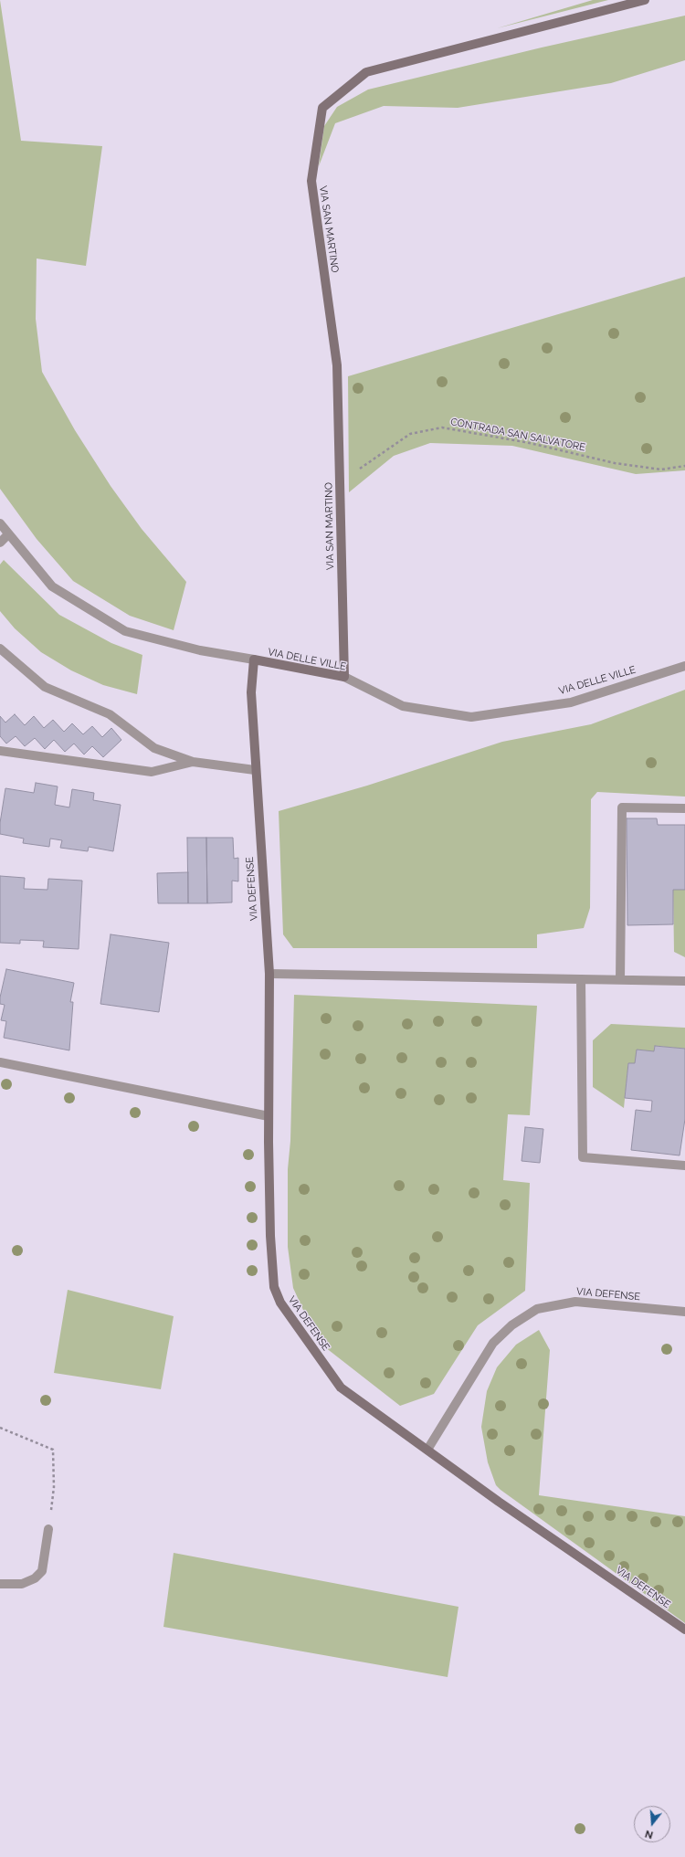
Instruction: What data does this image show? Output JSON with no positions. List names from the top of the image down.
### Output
{
  "streets": {
    "street": ["VIA SAN MARTINO", "VIA DELLE VILLE", "VIA DEFENSE"],
    "path": ["CONTRADA SAN SALVATORE"]
  },
  "crossings": [
    ["VIA SAN MARTINO", "CONTRADA SAN SALVATORE"],
    ["VIA SAN MARTINO", "VIA DELLE VILLE"],
    ["VIA DELLE VILLE", "VIA DEFENSE"]
  ],
  "north": "bottom"
}
